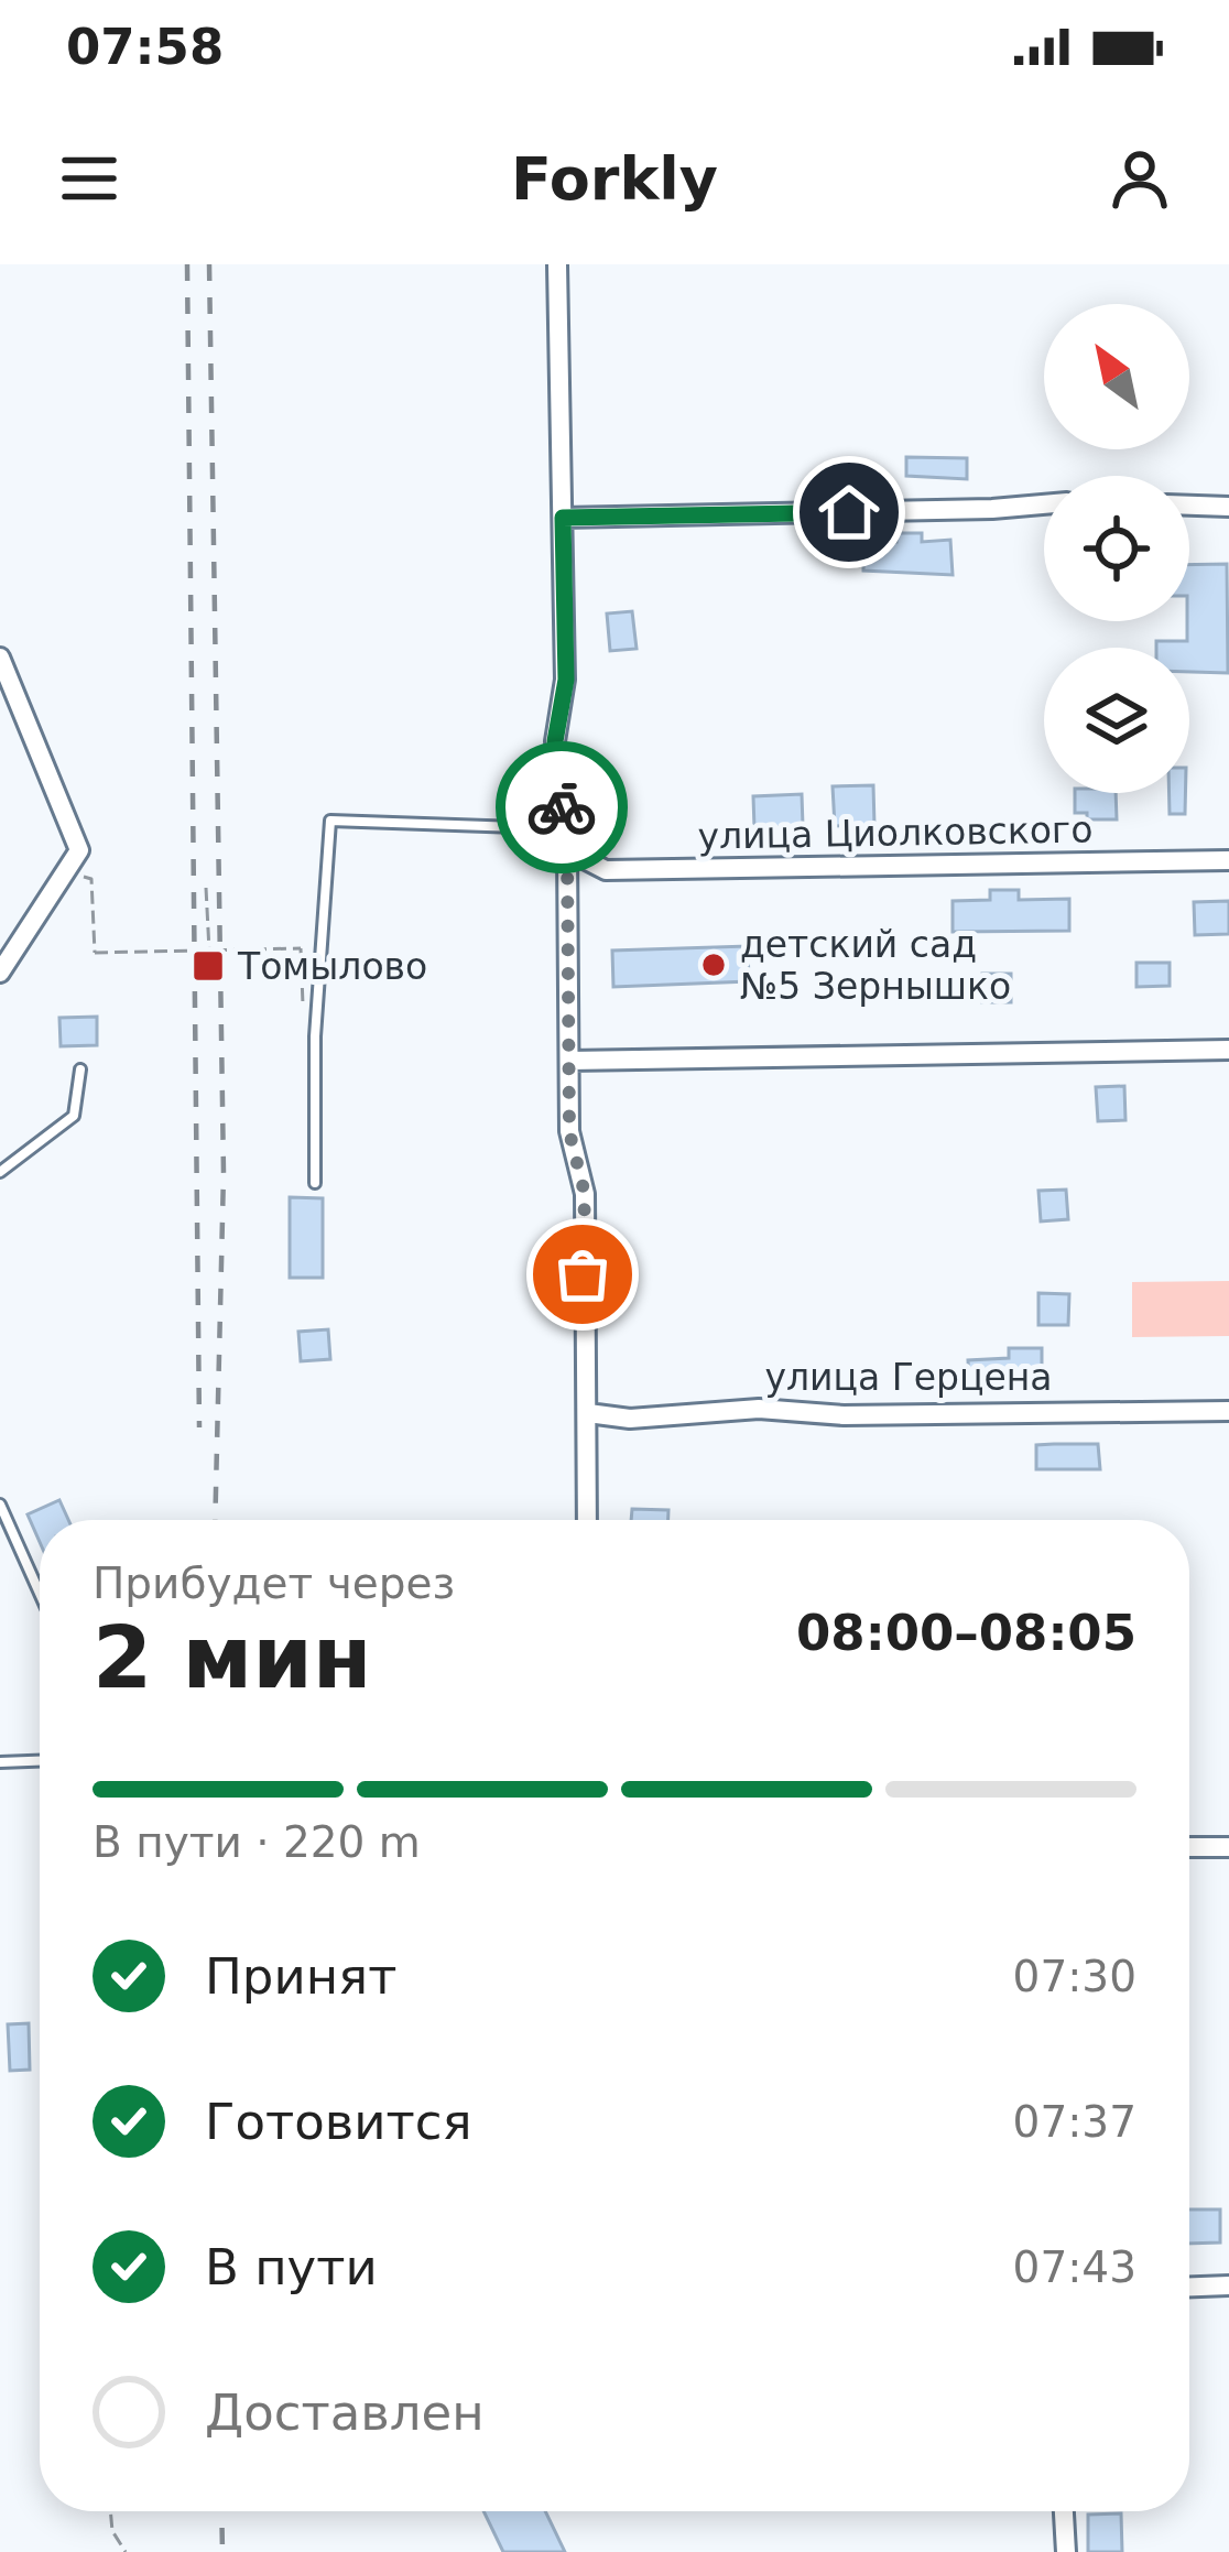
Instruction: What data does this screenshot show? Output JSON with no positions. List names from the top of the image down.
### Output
{
  "streets": {
    "street": ["улица Циолковского", "улица Герцена"]
  },
  "places": {
    "other": ["детский сад №5 Зернышко"],
    "transit": ["Томылово"]
  },
  "north": "top left",
  "page": {
    "status": "07:58",
    "header": "Forkly",
    "heading": ["2 мин", "Прибудет через", "08:00–08:05"],
    "bar": "В пути · 220 m",
    "list": [
      ["Принят", "07:30"],
      ["Готовится", "07:37"],
      ["В пути", "07:43"],
      "Доставлен"
    ]
  }
}
